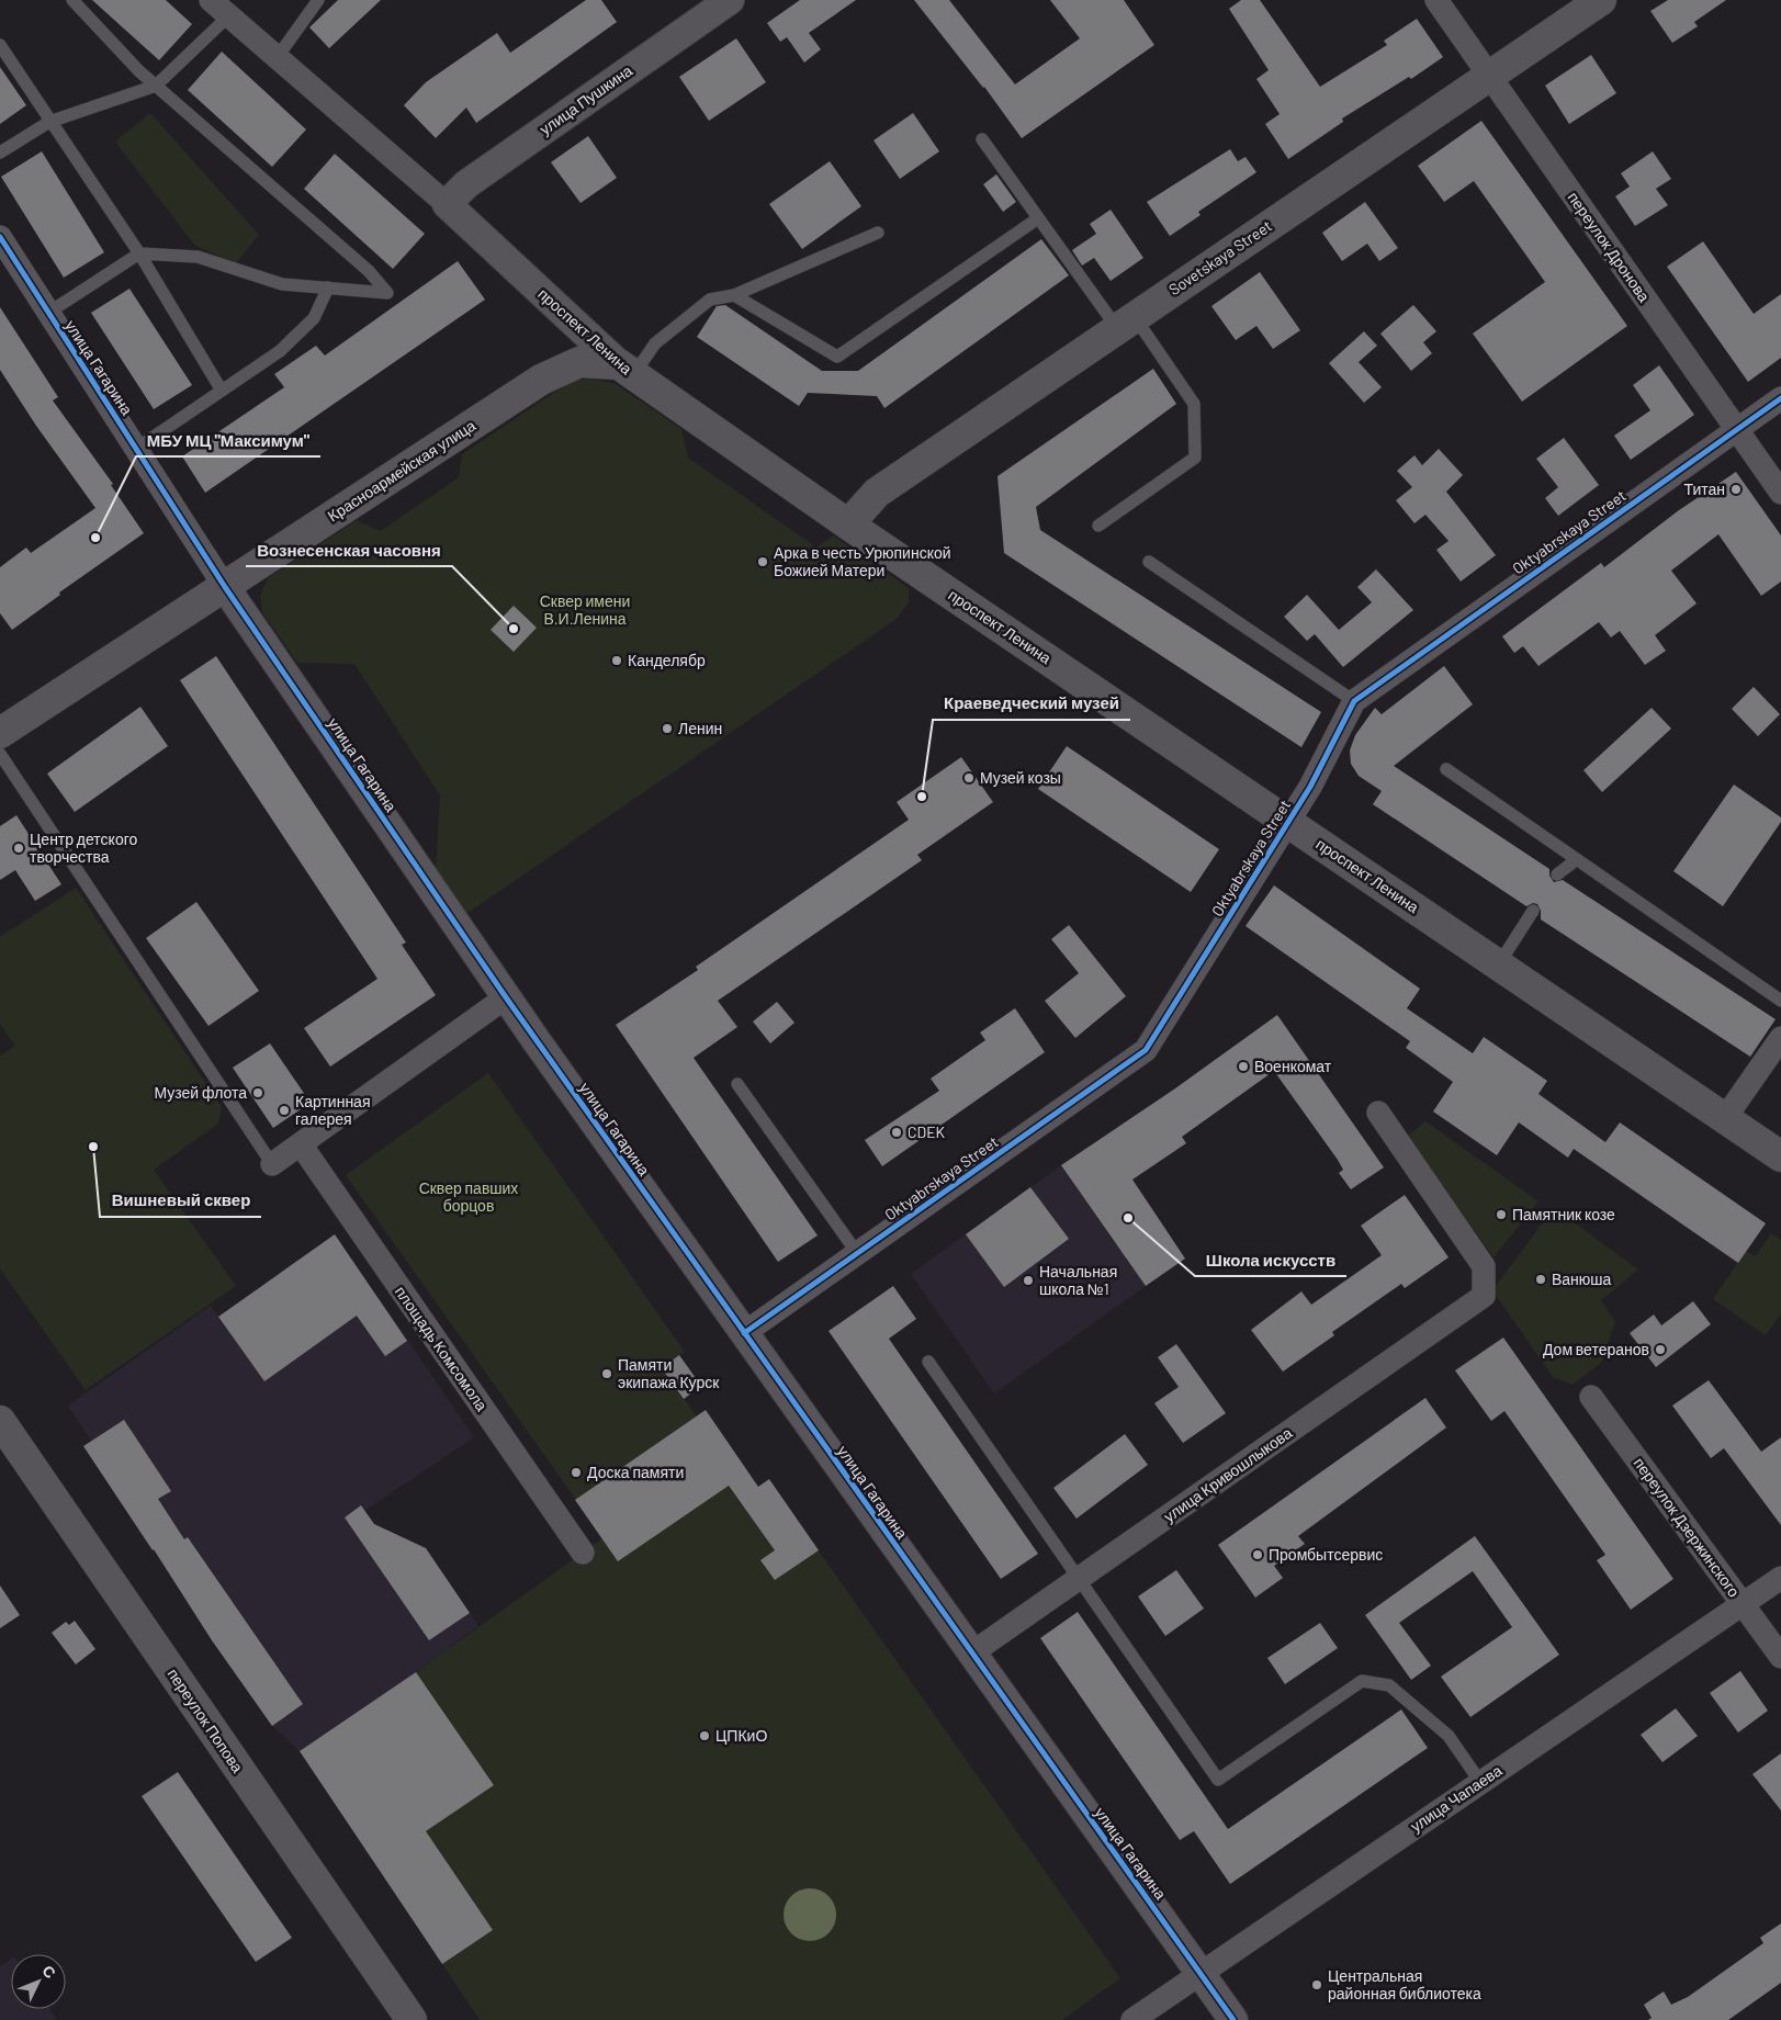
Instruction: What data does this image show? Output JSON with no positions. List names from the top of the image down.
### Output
{
  "streets": {
    "main road": [
      "Sovetskaya Street",
      "проспект Ленина",
      "Красноармейская улица",
      "переулок Попова"
    ],
    "street": [
      "улица Пушкина",
      "переулок Дронова",
      "улица Гагарина",
      "Oktyabrskaya Street",
      "площадь Комсомола",
      "улица Кривошлыкова",
      "переулок Дзержинского",
      "улица Чапаева"
    ]
  },
  "crossings": [
    ["улица Пушкина", "проспект Ленина"],
    ["переулок Дронова", "Sovetskaya Street"],
    ["переулок Дронова", "Oktyabrskaya Street"],
    ["Sovetskaya Street", "проспект Ленина"],
    ["проспект Ленина", "Красноармейская улица"],
    ["проспект Ленина", "Oktyabrskaya Street"],
    ["улица Гагарина", "Красноармейская улица"],
    ["улица Гагарина", "Oktyabrskaya Street"],
    ["улица Гагарина", "улица Кривошлыкова"],
    ["улица Гагарина", "улица Чапаева"],
    ["переулок Дзержинского", "улица Чапаева"]
  ],
  "parks": ["Сквер имени В.И.Ленина", "Сквер павших борцов"],
  "places": [
    "Титан",
    "МБУ МЦ \"Максимум\"",
    "Арка в честь Урюпинской Божией Матери",
    "Вознесенская часовня",
    "Канделябр",
    "Ленин",
    "Музей козы",
    "Краеведческий музей",
    "Центр детского творчества",
    "Военкомат",
    "Музей флота",
    "Картинная галерея",
    "CDEK",
    "Вишневый сквер",
    "Памятник козе",
    "Школа искусств",
    "Ванюша",
    "Начальная школа №1",
    "Дом ветеранов",
    "Памяти экипажа Курск",
    "Доска памяти",
    "Промбытсервис",
    "ЦПКиО",
    "Центральная районная библиотека"
  ],
  "north": "top right"
}
